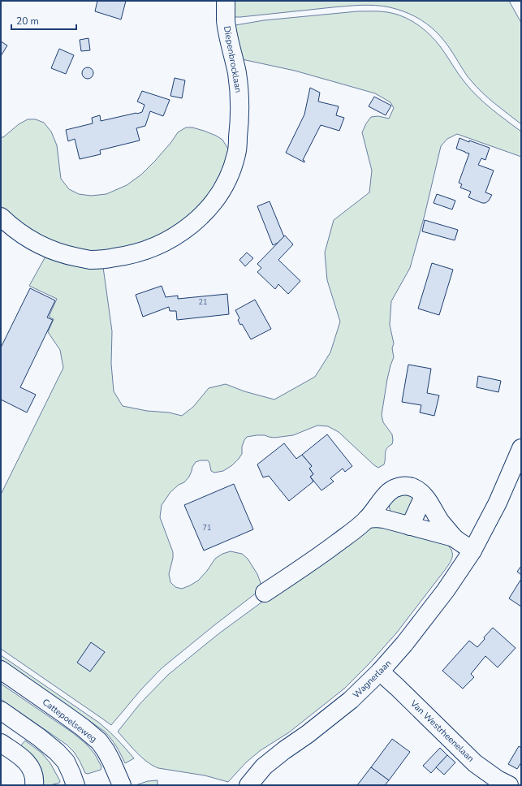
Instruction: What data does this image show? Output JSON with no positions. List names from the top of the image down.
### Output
{
  "streets": {
    "street": [
      "Diepenbrocklaan",
      "Wagnerlaan",
      "Cattepoelseweg",
      "Van Westrheenelaan"
    ]
  },
  "crossings": [
    ["Wagnerlaan", "Van Westrheenelaan"]
  ],
  "house_numbers": ["21", "71"],
  "scale_bar": "20 m"
}
